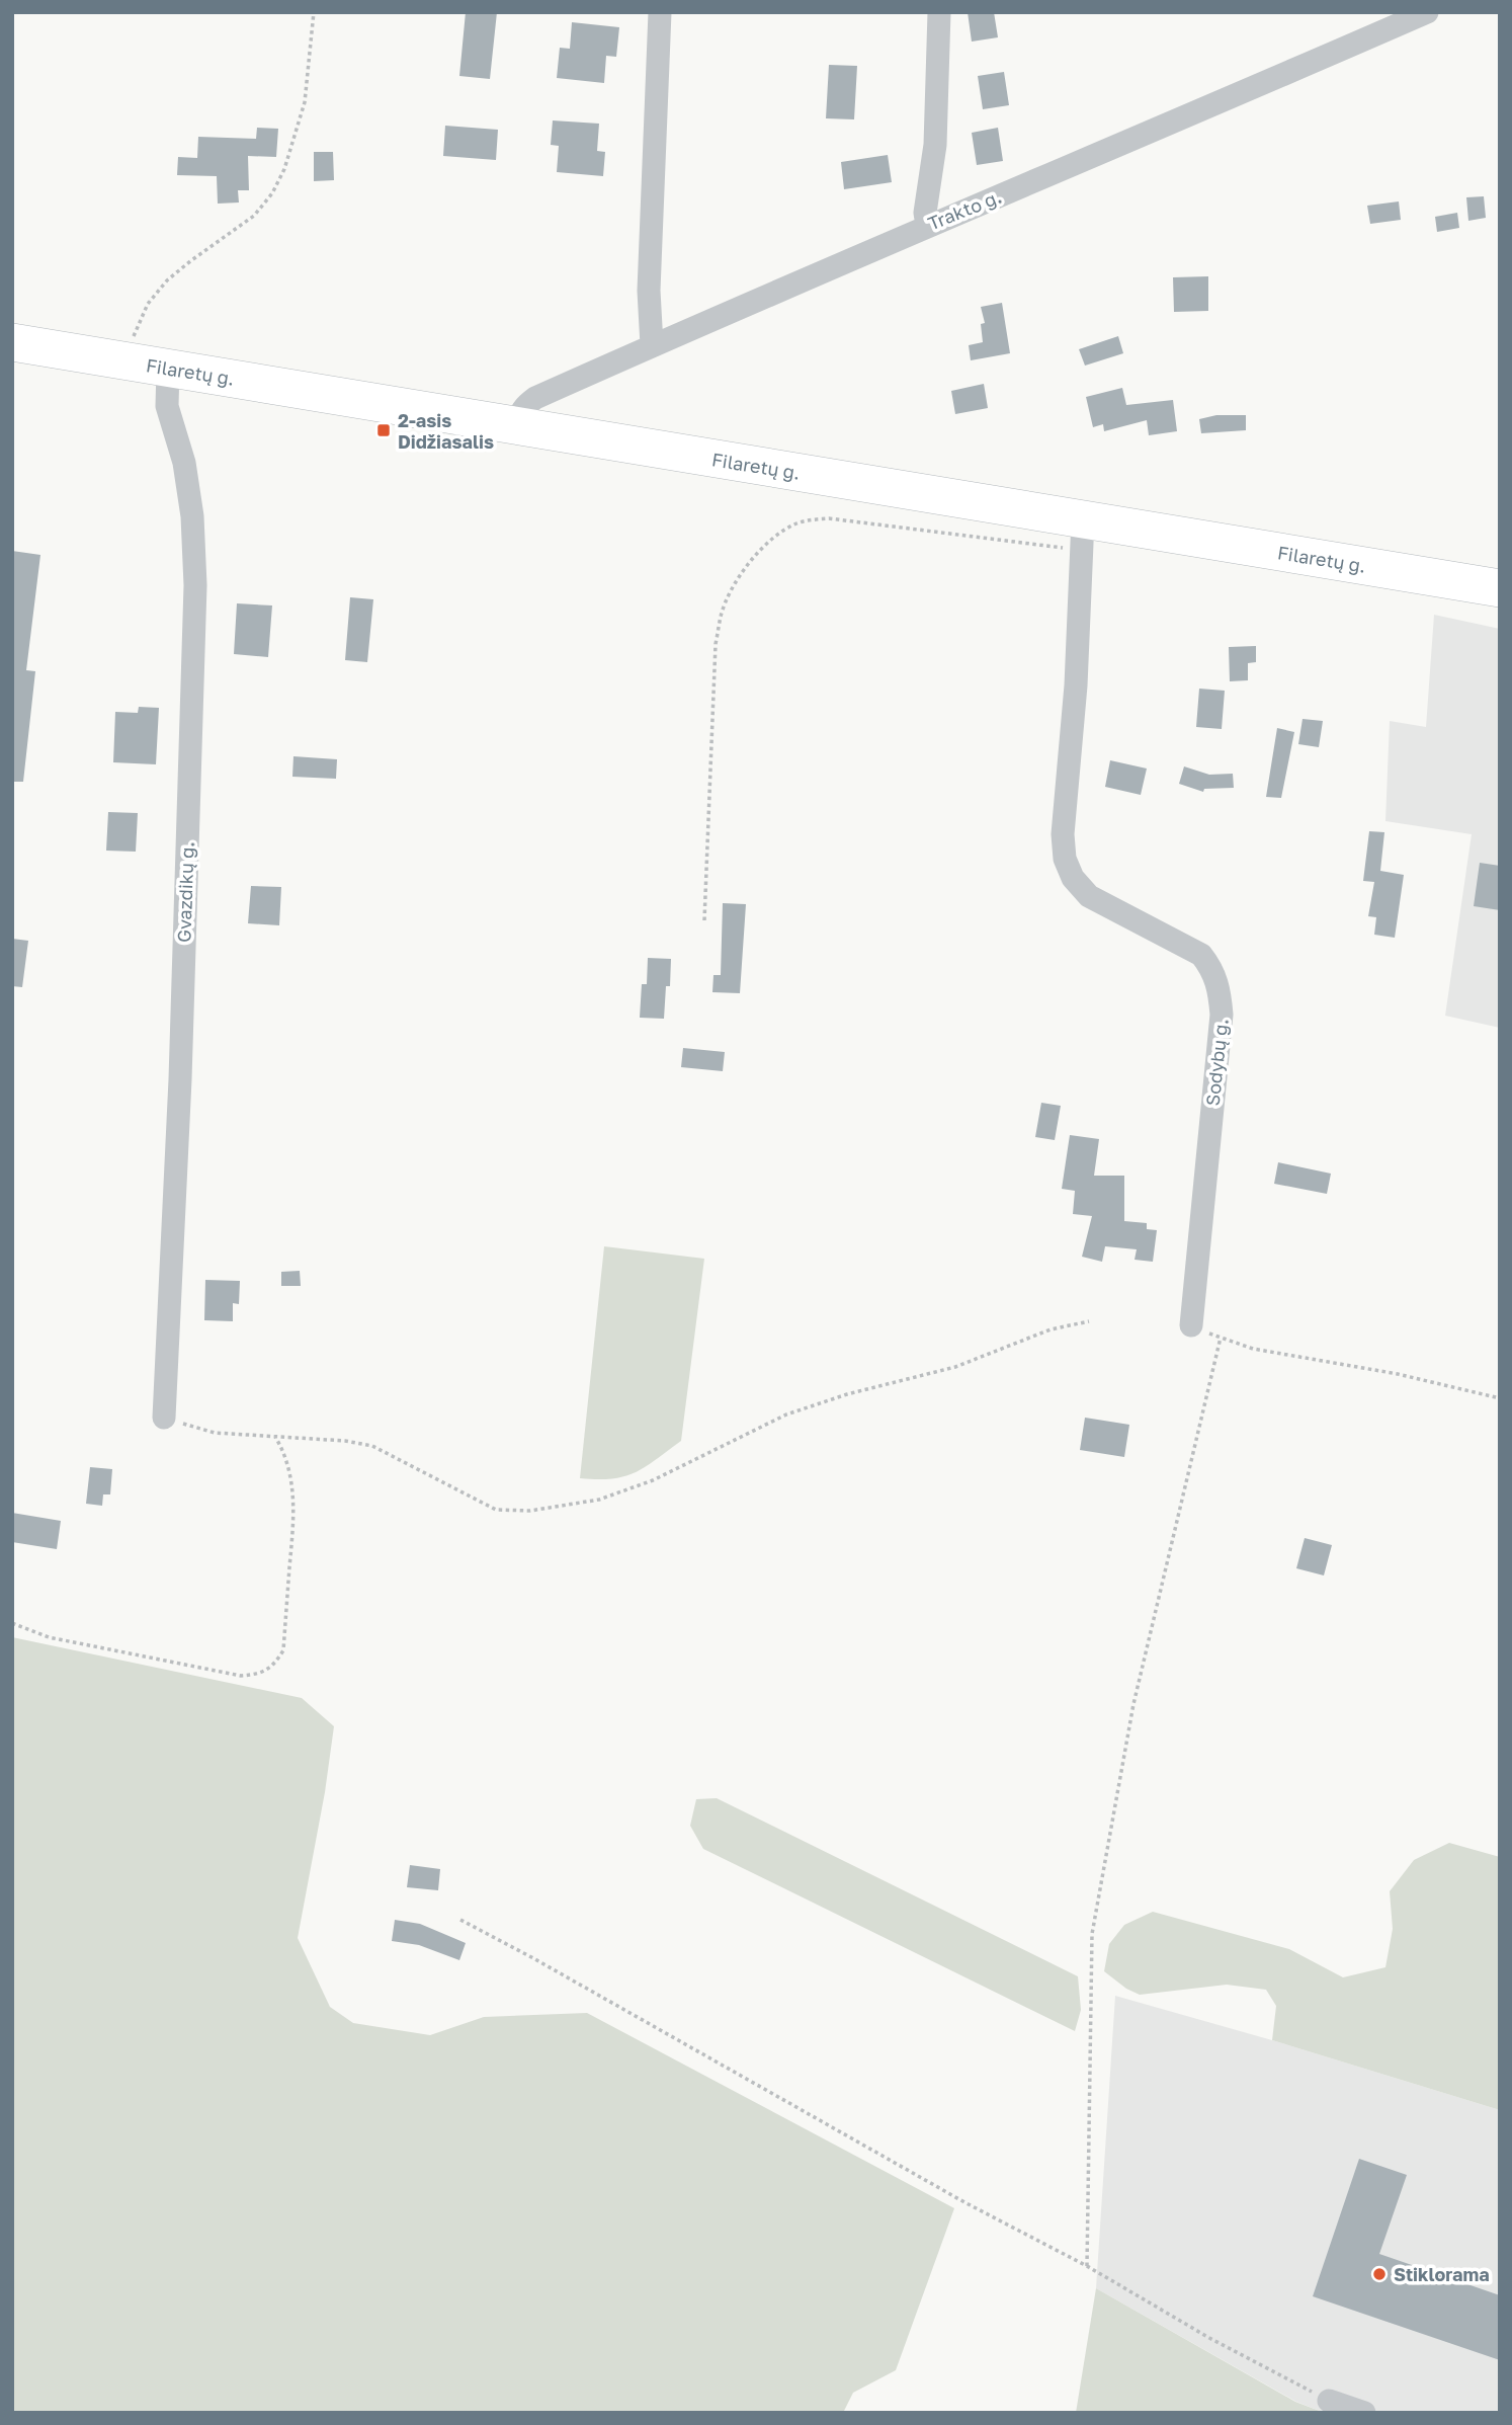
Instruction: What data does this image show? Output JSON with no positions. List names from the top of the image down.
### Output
{
  "streets": {
    "main road": ["Filaretų g."],
    "street": ["Trakto g.", "Gvazdikų g.", "Sodybų g."]
  },
  "crossings": [
    ["Trakto g.", "Filaretų g."],
    ["Filaretų g.", "Gvazdikų g."],
    ["Filaretų g.", "Sodybų g."]
  ],
  "places": {
    "transit": ["2-asis Didžiasalis"],
    "other": ["Stiklorama"]
  }
}
